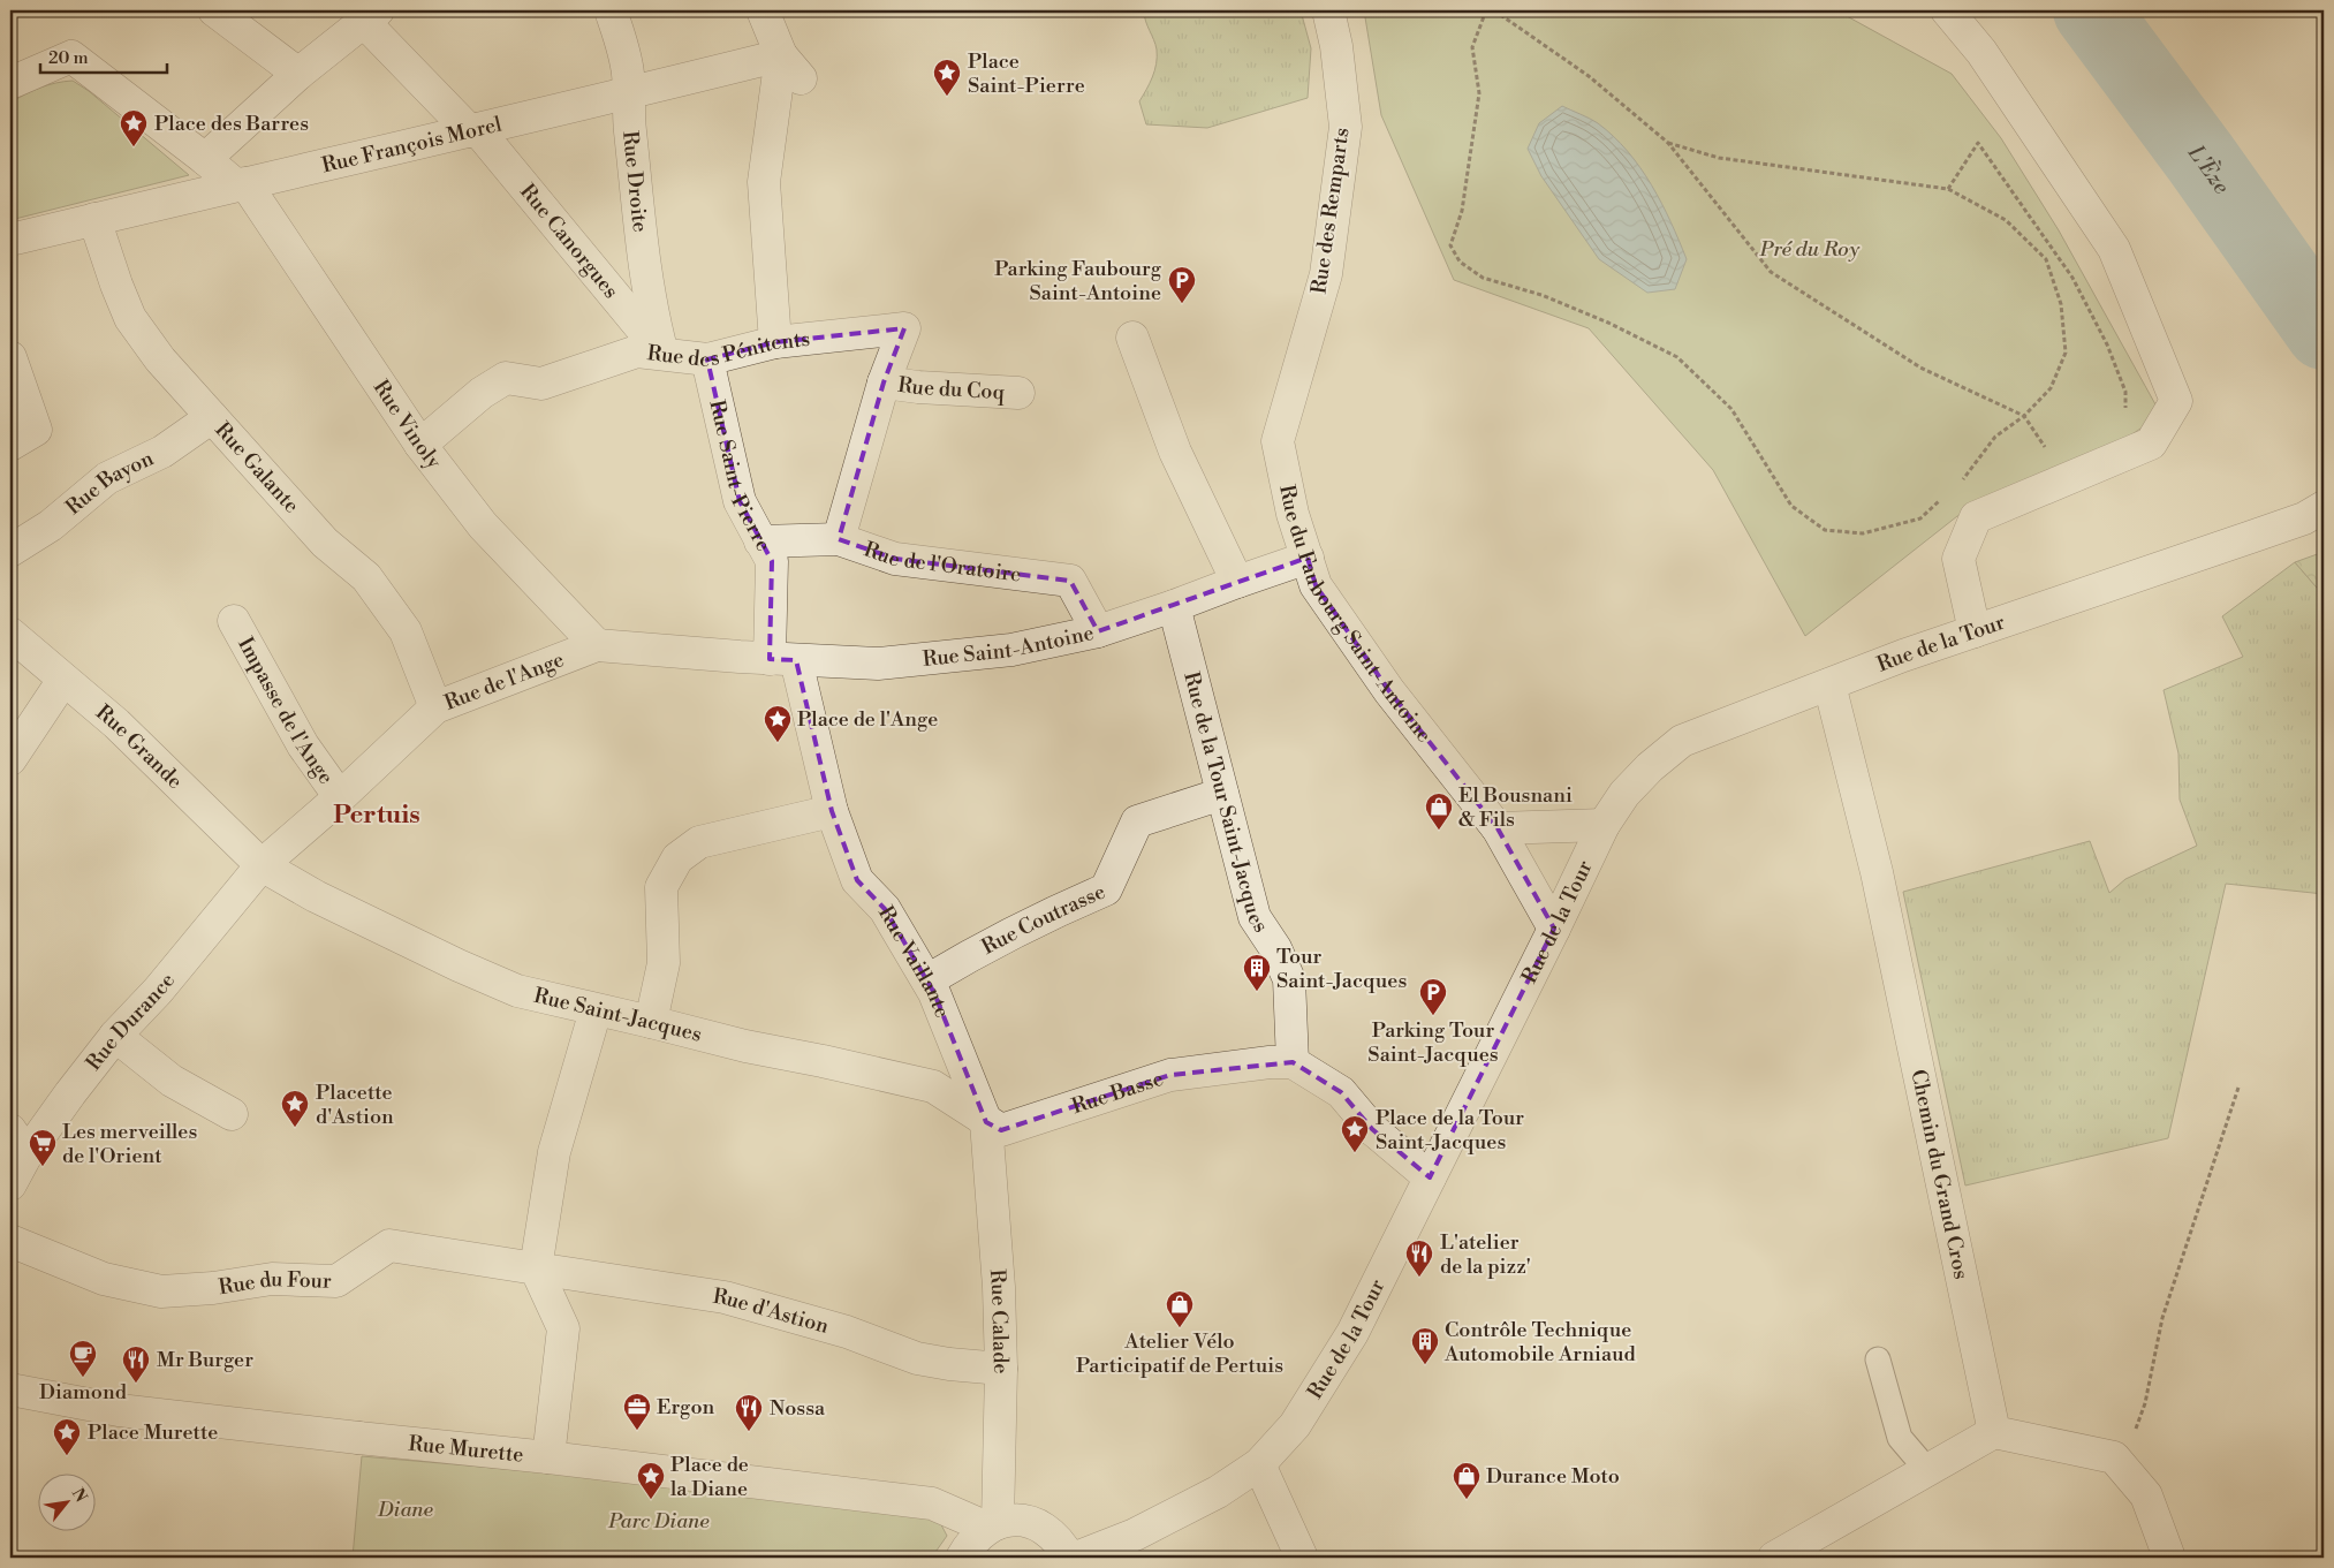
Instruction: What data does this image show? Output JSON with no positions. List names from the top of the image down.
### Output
{
  "streets": {
    "street": [
      "Rue François Morel",
      "Rue Droite",
      "Rue des Remparts",
      "Rue Canorgues",
      "Rue des Pénitents",
      "Rue du Coq",
      "Rue Vinoly",
      "Rue Galante",
      "Rue Saint-Pierre",
      "Rue Bayon",
      "Rue de l'Oratoire",
      "Rue du Faubourg Saint-Antoine",
      "Rue de la Tour",
      "Rue Saint-Antoine",
      "Rue de l'Ange",
      "Impasse de l'Ange",
      "Rue Grande",
      "Rue de la Tour Saint-Jacques",
      "Rue Coutrasse",
      "Rue Vaillante",
      "Rue Saint-Jacques",
      "Rue Durance",
      "Rue Basse",
      "Chemin du Grand Cros",
      "Rue du Four",
      "Rue d'Astion",
      "Rue Calade",
      "Rue Murette"
    ]
  },
  "crossings": [
    ["Rue François Morel", "Rue Droite"],
    ["Rue François Morel", "Rue Canorgues"],
    ["Rue François Morel", "Rue Vinoly"],
    ["Rue François Morel", "Rue Galante"],
    ["Rue Droite", "Rue Canorgues"],
    ["Rue Droite", "Rue des Pénitents"],
    ["Rue des Remparts", "Rue du Faubourg Saint-Antoine"],
    ["Rue Canorgues", "Rue des Pénitents"],
    ["Rue des Pénitents", "Rue du Coq"],
    ["Rue des Pénitents", "Rue Vinoly"],
    ["Rue des Pénitents", "Rue Saint-Pierre"],
    ["Rue Vinoly", "Rue de l'Ange"],
    ["Rue Galante", "Rue Bayon"],
    ["Rue Galante", "Rue de l'Ange"],
    ["Rue Saint-Pierre", "Rue de l'Oratoire"],
    ["Rue Saint-Pierre", "Rue Saint-Antoine"],
    ["Rue Saint-Pierre", "Rue de l'Ange"],
    ["Rue Saint-Pierre", "Rue Vaillante"],
    ["Rue de l'Oratoire", "Rue Saint-Antoine"],
    ["Rue du Faubourg Saint-Antoine", "Rue de la Tour"],
    ["Rue du Faubourg Saint-Antoine", "Rue Saint-Antoine"],
    ["Rue de la Tour", "Chemin du Grand Cros"],
    ["Rue Saint-Antoine", "Rue de l'Ange"],
    ["Rue Saint-Antoine", "Rue de la Tour Saint-Jacques"],
    ["Rue de l'Ange", "Impasse de l'Ange"],
    ["Rue de l'Ange", "Rue Grande"],
    ["Rue de l'Ange", "Rue Saint-Jacques"],
    ["Rue de l'Ange", "Rue Durance"],
    ["Rue Grande", "Rue Saint-Jacques"],
    ["Rue Grande", "Rue Durance"],
    ["Rue de la Tour Saint-Jacques", "Rue Coutrasse"],
    ["Rue de la Tour Saint-Jacques", "Rue Basse"],
    ["Rue Coutrasse", "Rue Vaillante"],
    ["Rue Vaillante", "Rue Saint-Jacques"],
    ["Rue Vaillante", "Rue Basse"],
    ["Rue Vaillante", "Rue Calade"],
    ["Rue Saint-Jacques", "Rue Durance"],
    ["Rue Saint-Jacques", "Rue Basse"],
    ["Rue Saint-Jacques", "Rue Calade"],
    ["Rue Basse", "Rue Calade"],
    ["Rue du Four", "Rue d'Astion"],
    ["Rue d'Astion", "Rue Calade"],
    ["Rue Calade", "Rue Murette"]
  ],
  "districts": ["Pertuis"],
  "water": ["L'Èze"],
  "parks": ["Pré du Roy", "Diane", "Parc Diane"],
  "places": {
    "place": [
      "Place Saint-Pierre",
      "Place des Barres",
      "Place de l'Ange",
      "Placette d'Astion",
      "Place de la Tour Saint-Jacques",
      "Place Murette",
      "Place de la Diane"
    ],
    "parking": ["Parking Faubourg Saint-Antoine", "Parking Tour Saint-Jacques"],
    "shop": ["El Bousnani & Fils", "Atelier Vélo Participatif de Pertuis", "Durance Moto"],
    "building": ["Tour Saint-Jacques", "Contrôle Technique Automobile Arniaud"],
    "supermarket": ["Les merveilles de l'Orient"],
    "restaurant": ["L'atelier de la pizz'", "Mr Burger", "Nossa"],
    "cafe": ["Diamond"],
    "office": ["Ergon"]
  },
  "scale_bar": "20 m",
  "north": "top right"
}
